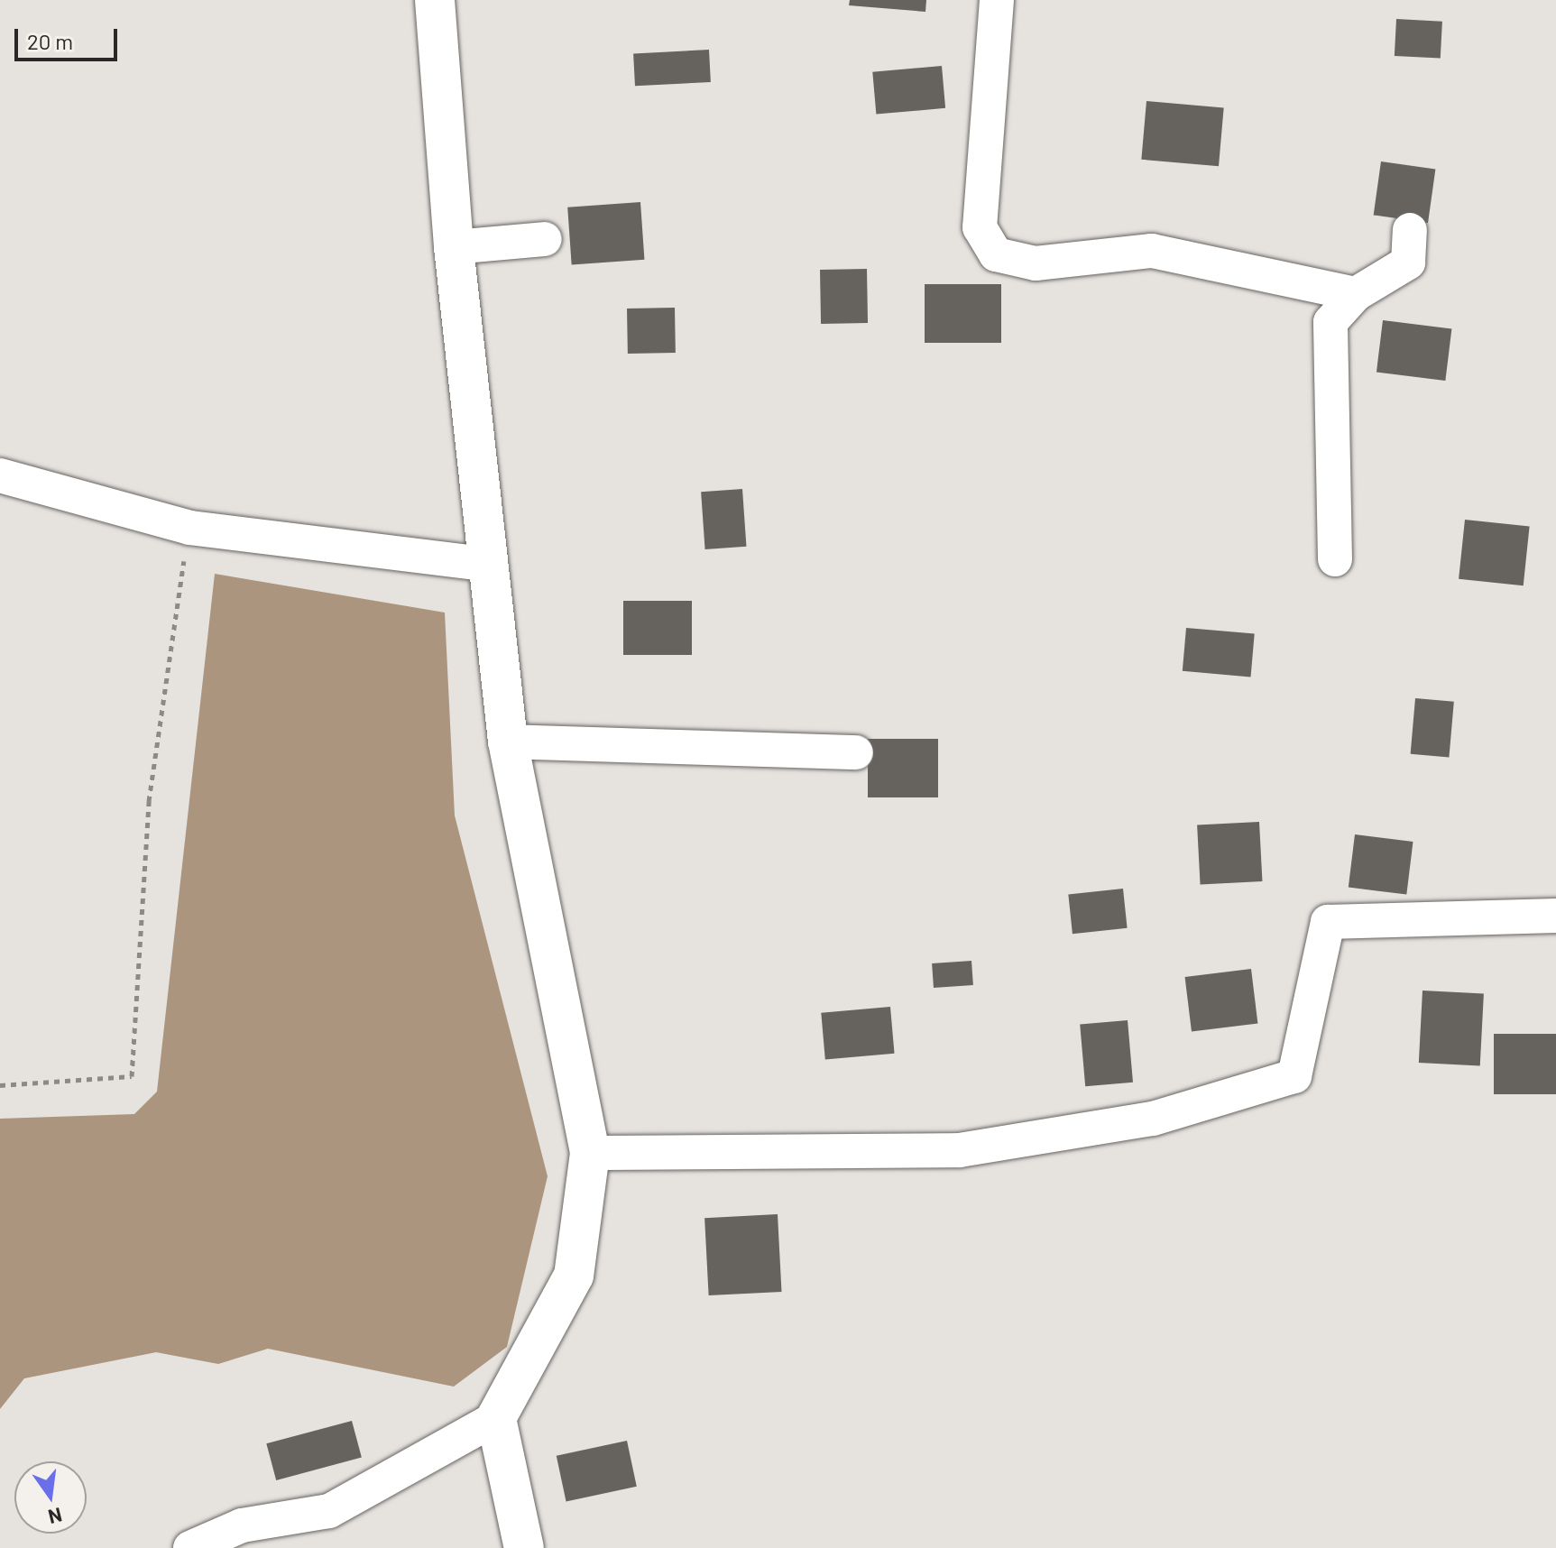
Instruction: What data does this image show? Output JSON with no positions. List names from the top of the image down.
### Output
{
  "scale_bar": "20 m",
  "north": "bottom"
}
